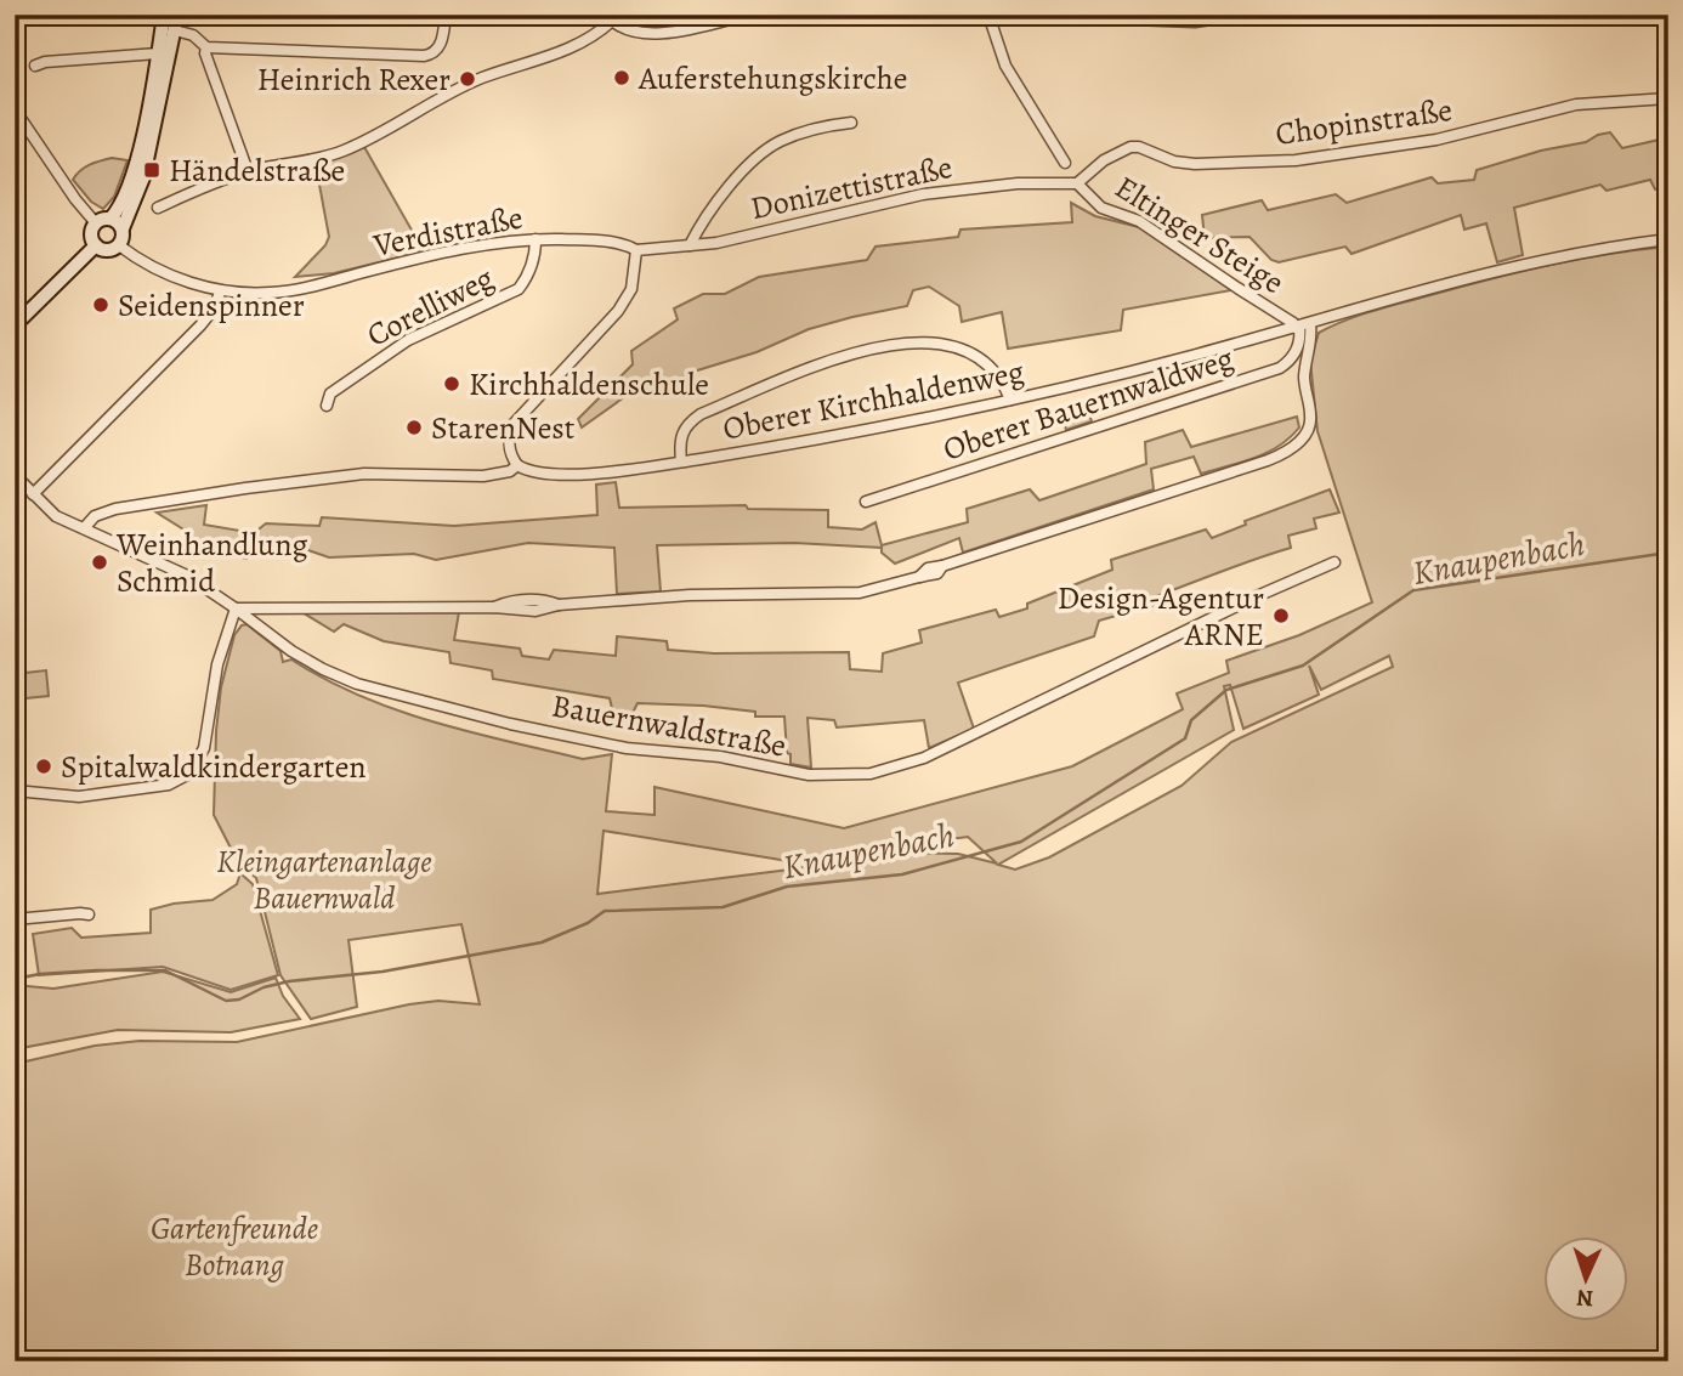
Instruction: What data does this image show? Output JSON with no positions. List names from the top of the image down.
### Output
{
  "streets": {
    "street": [
      "Chopinstraße",
      "Donizettistraße",
      "Verdistraße",
      "Eltinger Steige",
      "Corelliweg",
      "Oberer Kirchhaldenweg",
      "Oberer Bauernwaldweg",
      "Bauernwaldstraße"
    ]
  },
  "crossings": [
    ["Chopinstraße", "Donizettistraße"],
    ["Chopinstraße", "Eltinger Steige"],
    ["Donizettistraße", "Verdistraße"],
    ["Donizettistraße", "Eltinger Steige"],
    ["Verdistraße", "Corelliweg"],
    ["Eltinger Steige", "Oberer Kirchhaldenweg"],
    ["Eltinger Steige", "Oberer Bauernwaldweg"],
    ["Oberer Kirchhaldenweg", "Oberer Bauernwaldweg"],
    ["Oberer Kirchhaldenweg", "Bauernwaldstraße"]
  ],
  "water": ["Knaupenbach"],
  "parks": ["Kleingartenanlage Bauernwald", "Gartenfreunde Botnang"],
  "places": {
    "other": [
      "Auferstehungskirche",
      "Heinrich Rexer",
      "Seidenspinner",
      "Kirchhaldenschule",
      "StarenNest",
      "Weinhandlung Schmid",
      "Design-Agentur ARNE",
      "Spitalwaldkindergarten"
    ],
    "transit": ["Händelstraße"]
  },
  "north": "bottom"
}
